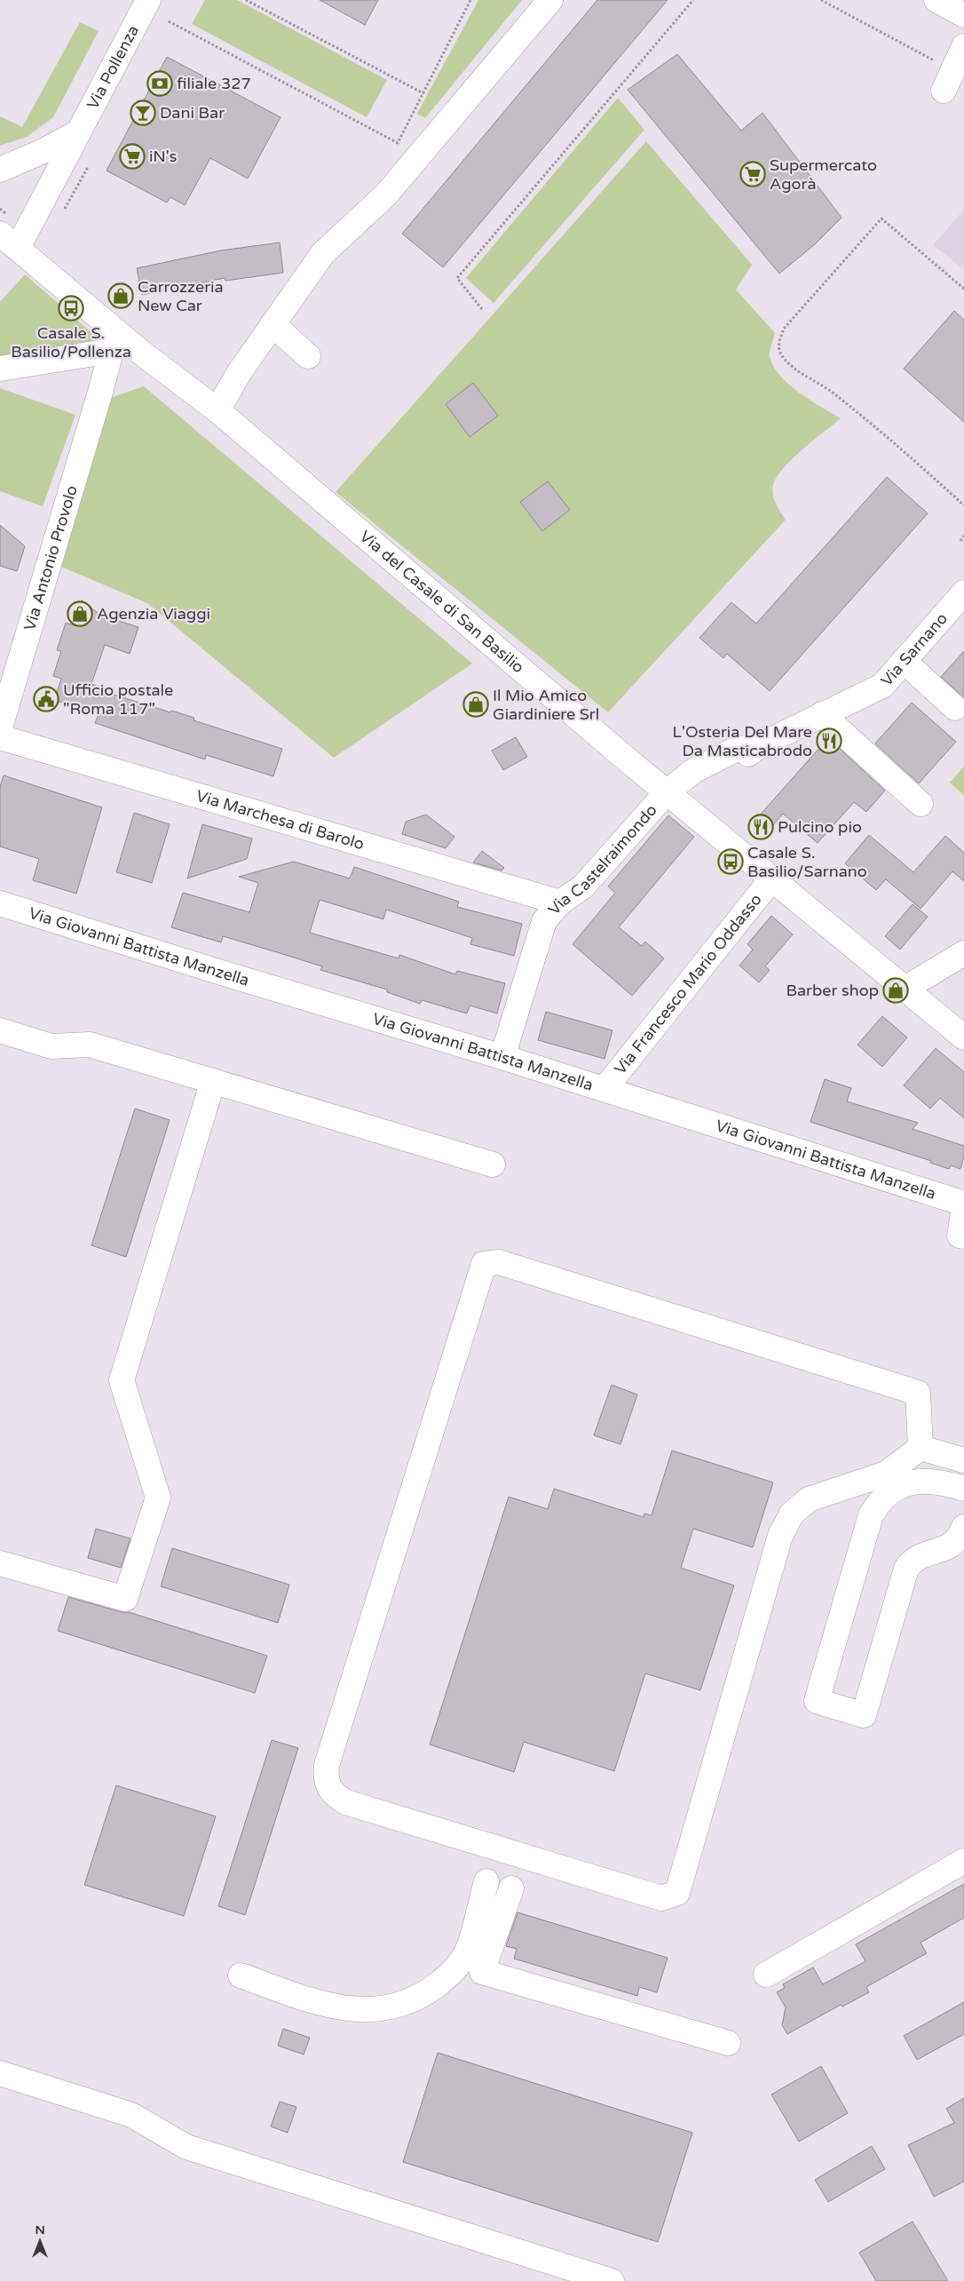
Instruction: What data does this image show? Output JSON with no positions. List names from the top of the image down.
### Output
{
  "streets": {
    "street": [
      "Via Pollenza",
      "Via Antonio Provolo",
      "Via del Casale di San Basilio",
      "Via Sarnano",
      "Via Marchesa di Barolo",
      "Via Castelraimondo",
      "Via Giovanni Battista Manzella",
      "Via Francesco Mario Oddasso"
    ]
  },
  "crossings": [
    ["Via Pollenza", "Via del Casale di San Basilio"],
    ["Via Antonio Provolo", "Via del Casale di San Basilio"],
    ["Via del Casale di San Basilio", "Via Sarnano"],
    ["Via del Casale di San Basilio", "Via Castelraimondo"],
    ["Via del Casale di San Basilio", "Via Francesco Mario Oddasso"],
    ["Via Sarnano", "Via Castelraimondo"],
    ["Via Marchesa di Barolo", "Via Castelraimondo"],
    ["Via Castelraimondo", "Via Giovanni Battista Manzella"],
    ["Via Giovanni Battista Manzella", "Via Francesco Mario Oddasso"]
  ],
  "places": {
    "bank": ["filiale 327"],
    "bar": ["Dani Bar"],
    "supermarket": ["iN's", "Supermercato Agorà"],
    "shop": [
      "Carrozzeria New Car",
      "Agenzia Viaggi",
      "Il Mio Amico Giardiniere Srl",
      "Barber shop"
    ],
    "bus stop": ["Casale S. Basilio/Pollenza", "Casale S. Basilio/Sarnano"],
    "public building": ["Ufficio postale \"Roma 117\""],
    "restaurant": ["L'Osteria Del Mare Da Masticabrodo", "Pulcino pio"]
  },
  "north": "top"
}
